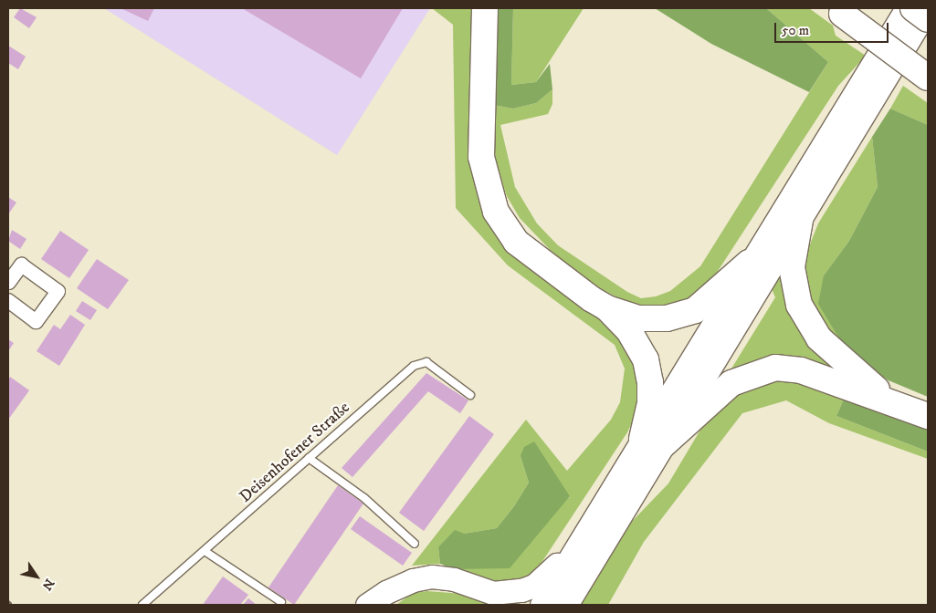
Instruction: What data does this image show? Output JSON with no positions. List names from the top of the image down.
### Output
{
  "streets": {
    "lane": ["Deisenhofener Straße"]
  },
  "scale_bar": "50 m",
  "north": "bottom right"
}
